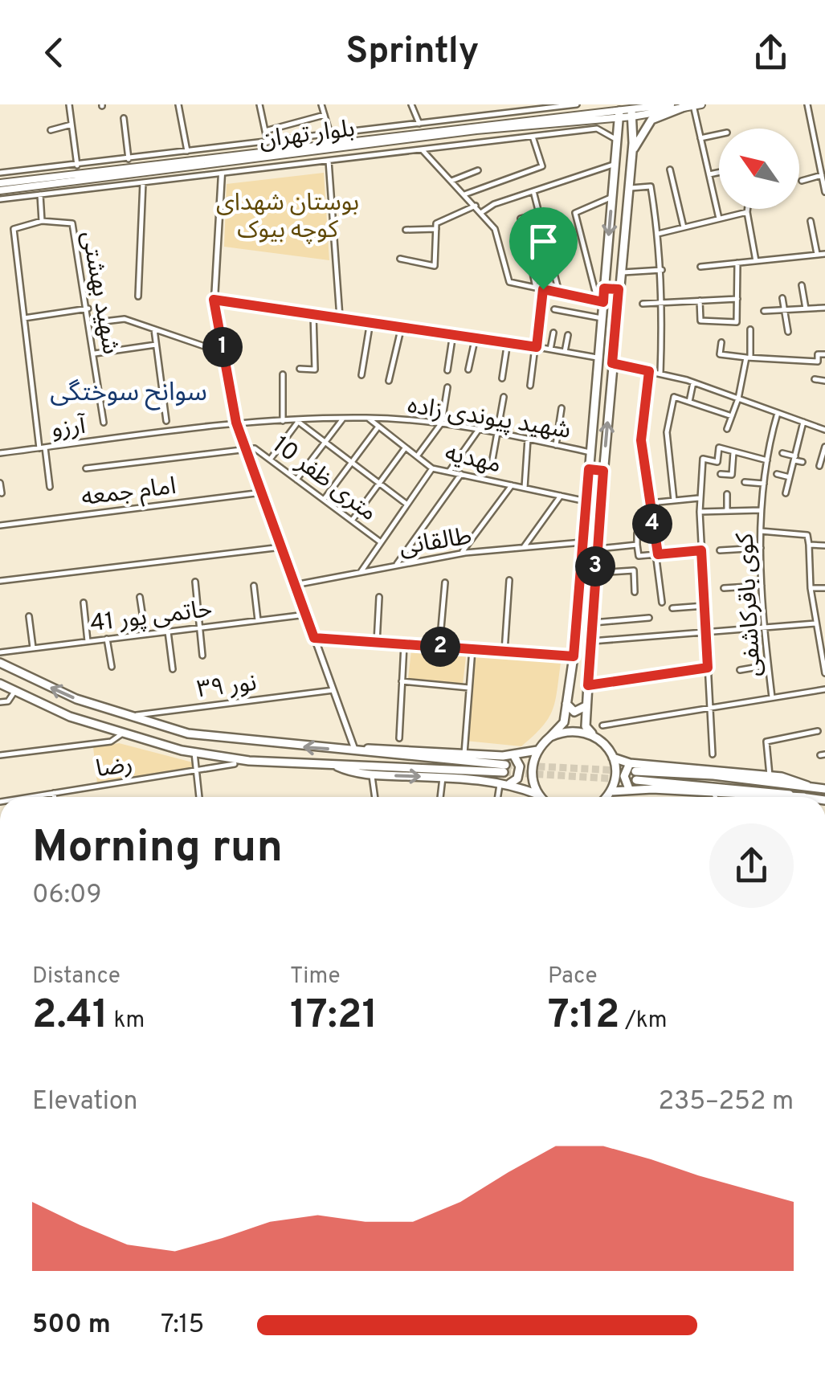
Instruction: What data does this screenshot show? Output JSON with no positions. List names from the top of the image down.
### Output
{
  "streets": {
    "main road": ["بلوار تهران"],
    "street": [
      "شهید بهشتی",
      "شهید پیوندی زاده",
      "آرزو",
      "مهدیه",
      "10 متری ظفر",
      "امام جمعه",
      "طالقانی",
      "کوی باقرکاشفی",
      "حاتمی پور 41",
      "نور ۳۹",
      "رضا"
    ]
  },
  "crossings": [
    ["شهید پیوندی زاده", "آرزو"],
    ["شهید پیوندی زاده", "مهدیه"]
  ],
  "districts": ["سوانح سوختگی"],
  "parks": ["بوستان شهدای کوچه بیوک"],
  "north": "top left",
  "page": {
    "header": "Sprintly",
    "pins": [
      "1",
      "4",
      "3",
      "2"
    ],
    "heading": ["Morning run", "06:09"],
    "stats": [
      ["Distance", "2.41 km"],
      ["Time", "17:21"],
      ["Pace", "7:12 /km"]
    ],
    "chart": ["Elevation", "235–252 m"],
    "list": [
      {
        "name": "500 m",
        "note": "7:15"
      }
    ]
  }
}
